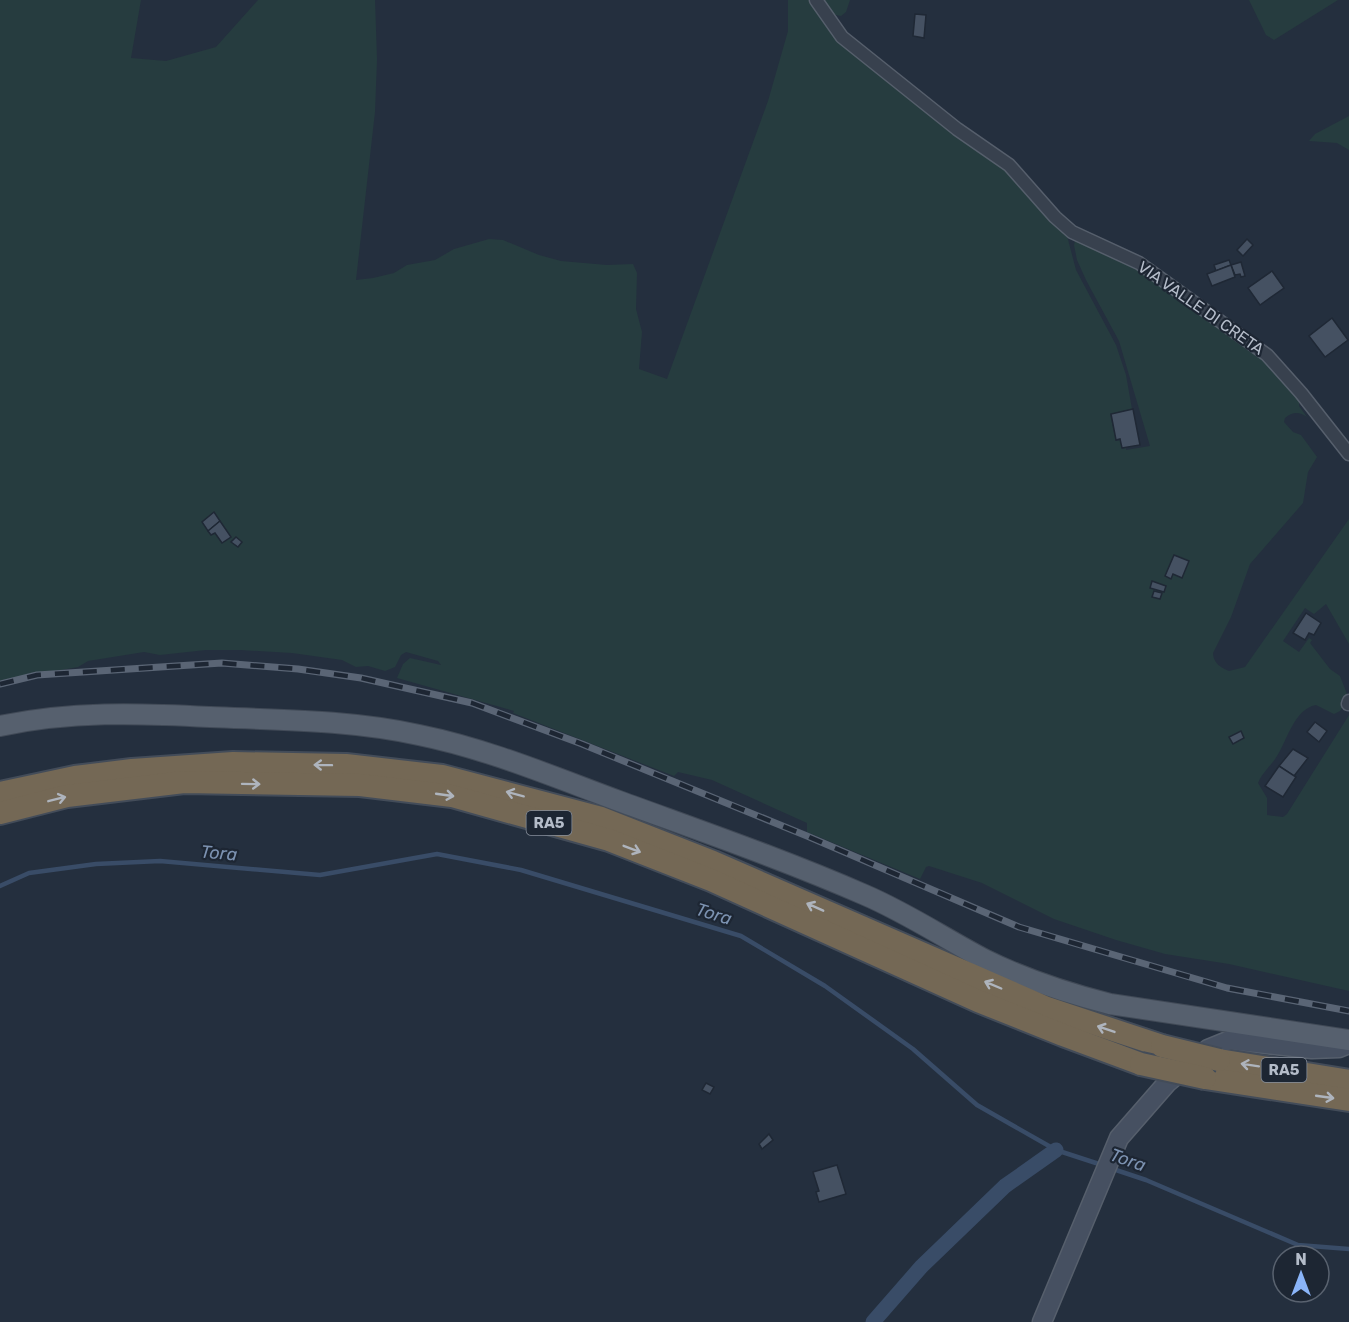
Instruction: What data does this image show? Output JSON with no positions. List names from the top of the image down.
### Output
{
  "streets": {
    "highway": ["RA5"],
    "street": ["VIA VALLE DI CRETA"]
  },
  "water": ["Tora"],
  "north": "top"
}
